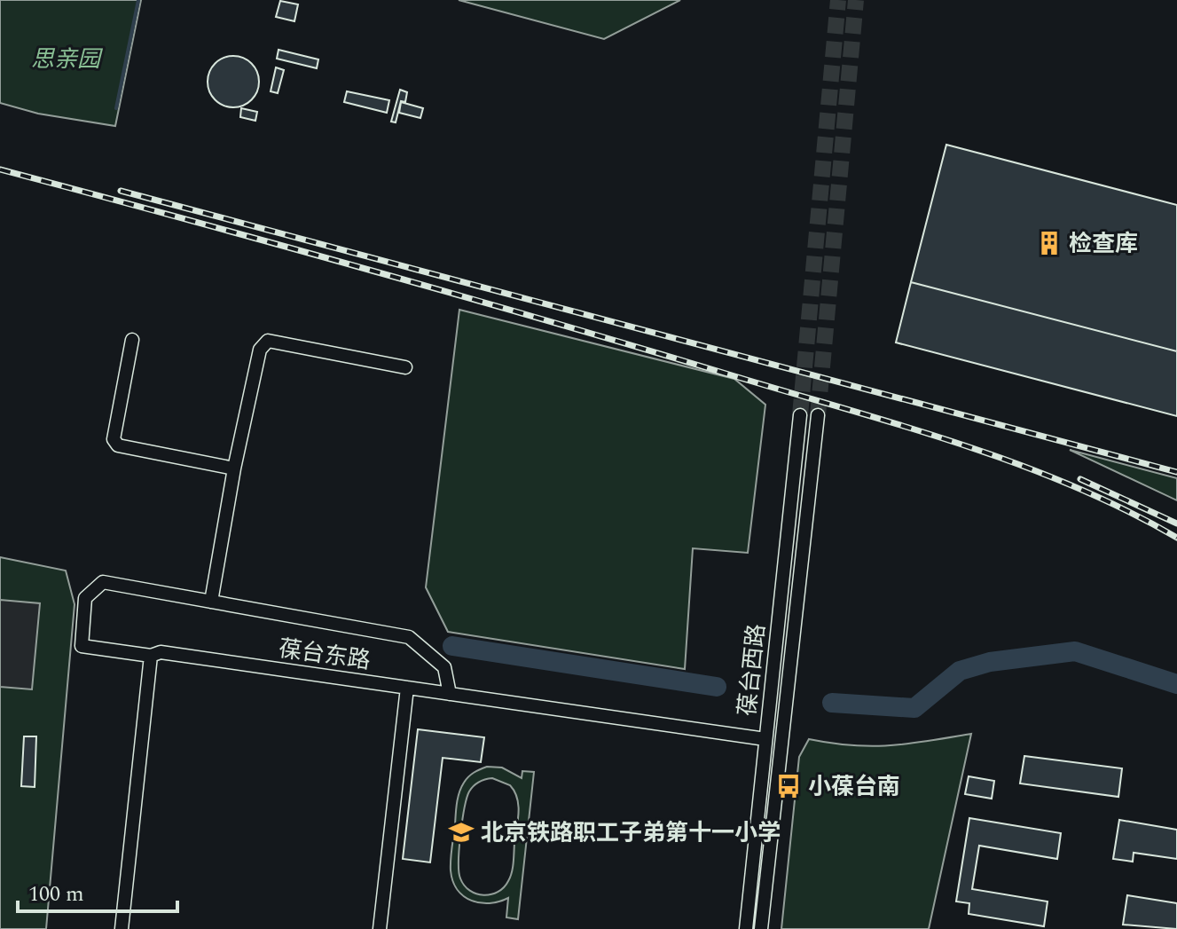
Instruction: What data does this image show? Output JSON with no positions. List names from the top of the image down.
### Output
{
  "streets": {
    "street": ["葆台东路", "葆台西路"]
  },
  "crossings": [
    ["葆台东路", "葆台西路"]
  ],
  "parks": ["思亲园"],
  "places": {
    "building": ["检查库"],
    "bus stop": ["小葆台南"],
    "school or university": ["北京铁路职工子弟第十一小学"]
  },
  "scale_bar": "100 m"
}
